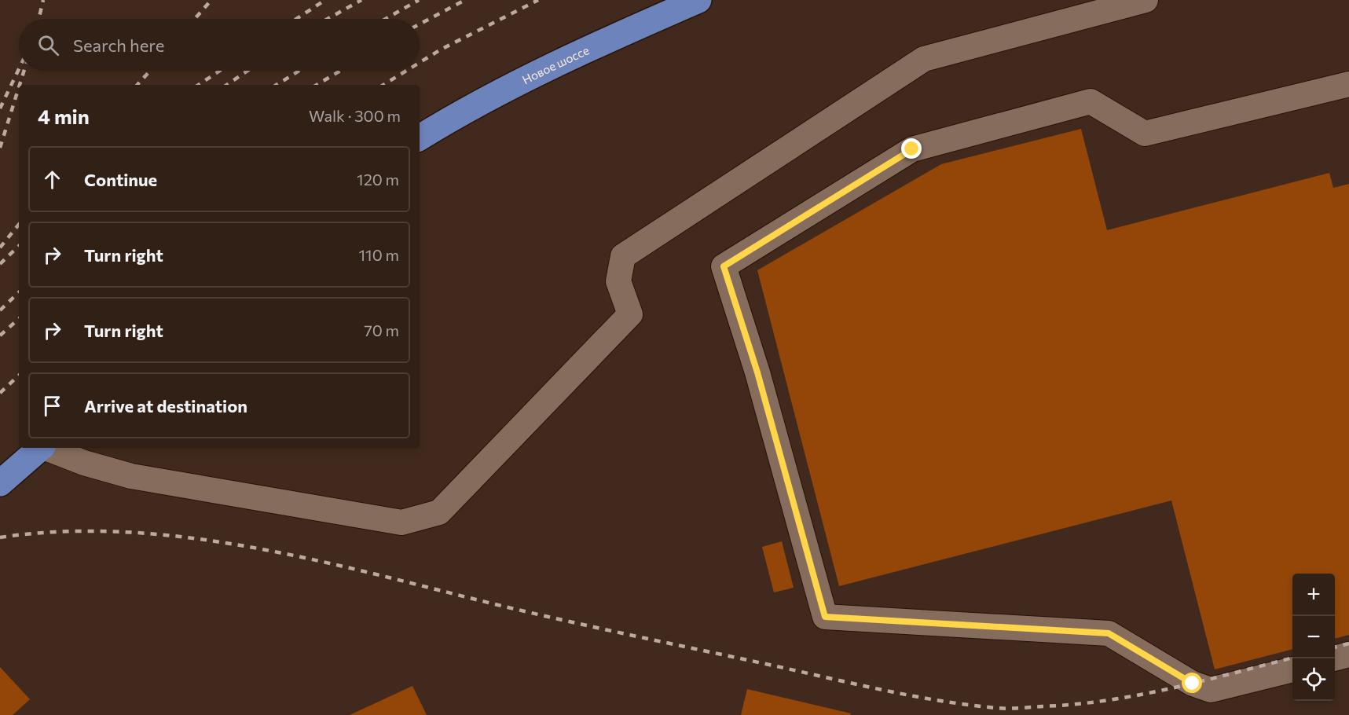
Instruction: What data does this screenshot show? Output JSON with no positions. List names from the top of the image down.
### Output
{
  "streets": {
    "main road": ["Новое шоссе"]
  },
  "page": {
    "search": "Search here",
    "heading": ["4 min", "Walk · 300 m"],
    "list": [
      ["Continue", "120 m"],
      ["Turn right", "110 m"],
      ["Turn right", "70 m"],
      "Arrive at destination"
    ],
    "map_buttons": ["+", "−"]
  }
}
